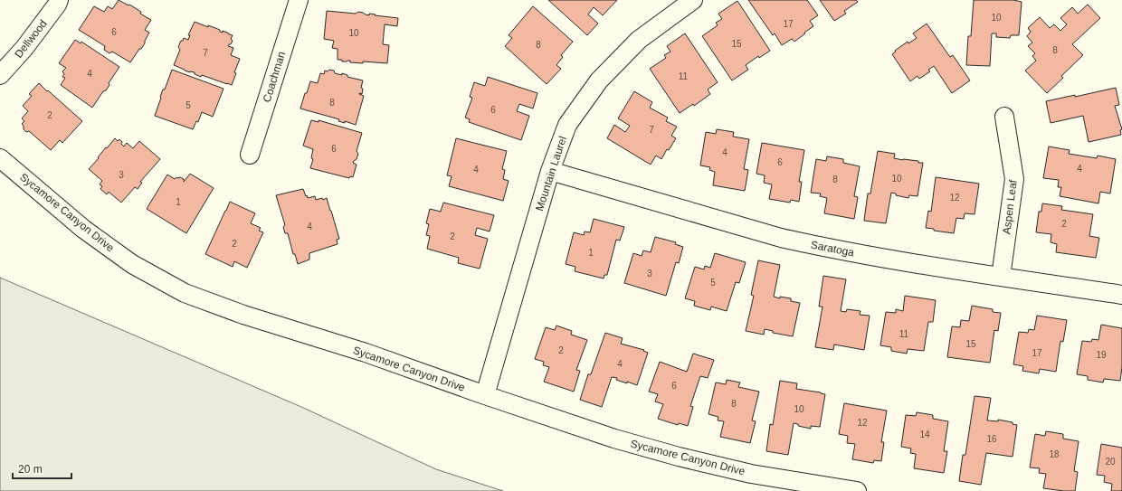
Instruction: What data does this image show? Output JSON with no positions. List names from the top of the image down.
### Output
{
  "streets": {
    "street": [
      "Dellwood",
      "Coachman",
      "Mountain Laurel",
      "Aspen Leaf",
      "Sycamore Canyon Drive",
      "Saratoga"
    ]
  },
  "crossings": [
    ["Mountain Laurel", "Sycamore Canyon Drive"],
    ["Mountain Laurel", "Saratoga"],
    ["Aspen Leaf", "Saratoga"]
  ],
  "house_numbers": [
    "10",
    "17",
    "6",
    "10",
    "15",
    "8",
    "8",
    "7",
    "4",
    "11",
    "8",
    "5",
    "6",
    "2",
    "7",
    "6",
    "4",
    "6",
    "4",
    "4",
    "3",
    "10",
    "8",
    "12",
    "1",
    "2",
    "4",
    "2",
    "2",
    "1",
    "3",
    "5",
    "11",
    "15",
    "2",
    "17",
    "19",
    "4",
    "6",
    "8",
    "10",
    "12",
    "14",
    "16",
    "18",
    "20"
  ],
  "scale_bar": "20 m"
}
